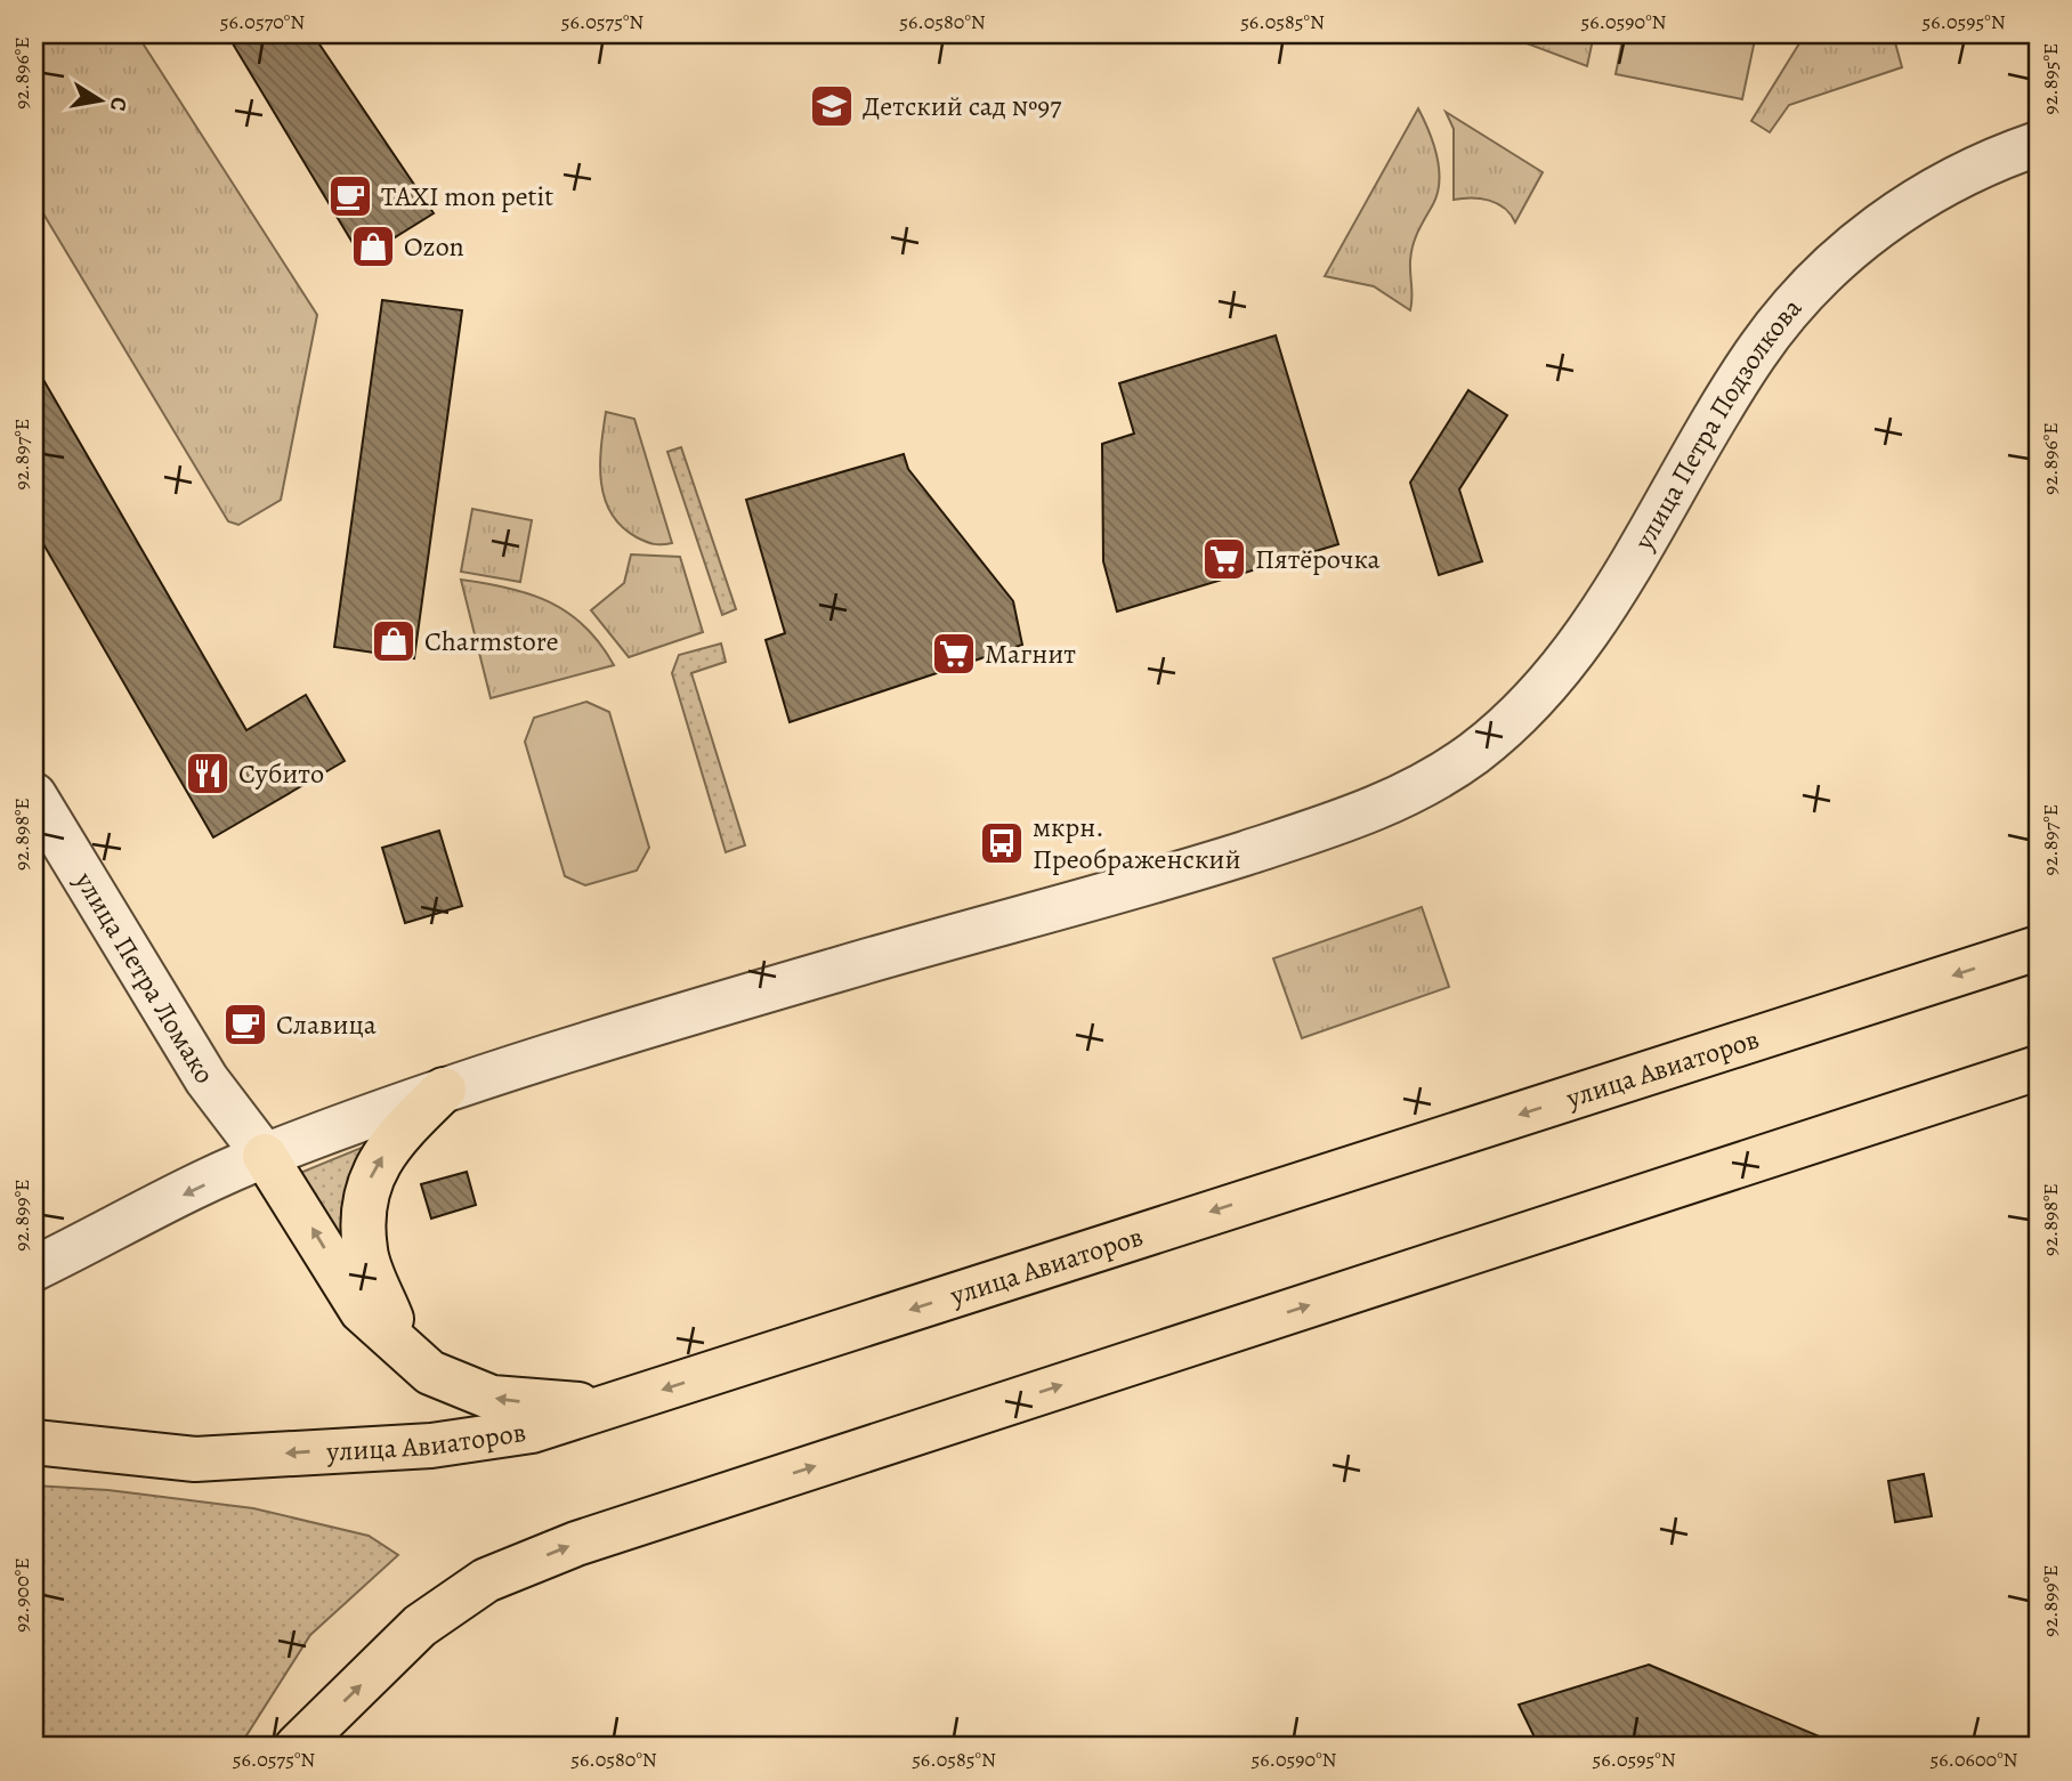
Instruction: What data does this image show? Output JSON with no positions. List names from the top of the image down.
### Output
{
  "streets": {
    "main road": ["улица Авиаторов"],
    "street": ["улица Петра Подзолкова", "улица Петра Ломако"]
  },
  "places": {
    "school or university": ["Детский сад №97"],
    "cafe": ["TAXI mon petit", "Славица"],
    "shop": ["Ozon", "Charmstore"],
    "supermarket": ["Пятёрочка", "Магнит"],
    "restaurant": ["Субито"],
    "bus stop": ["мкрн. Преображенский"]
  },
  "north": "right",
  "coordinates": [
    "56.0570°N",
    "56.0575°N",
    "56.0580°N",
    "56.0585°N",
    "56.0590°N",
    "56.0595°N",
    "92.896°E",
    "92.895°E",
    "92.897°E",
    "92.898°E",
    "92.899°E",
    "92.900°E",
    "56.0600°N"
  ]
}
